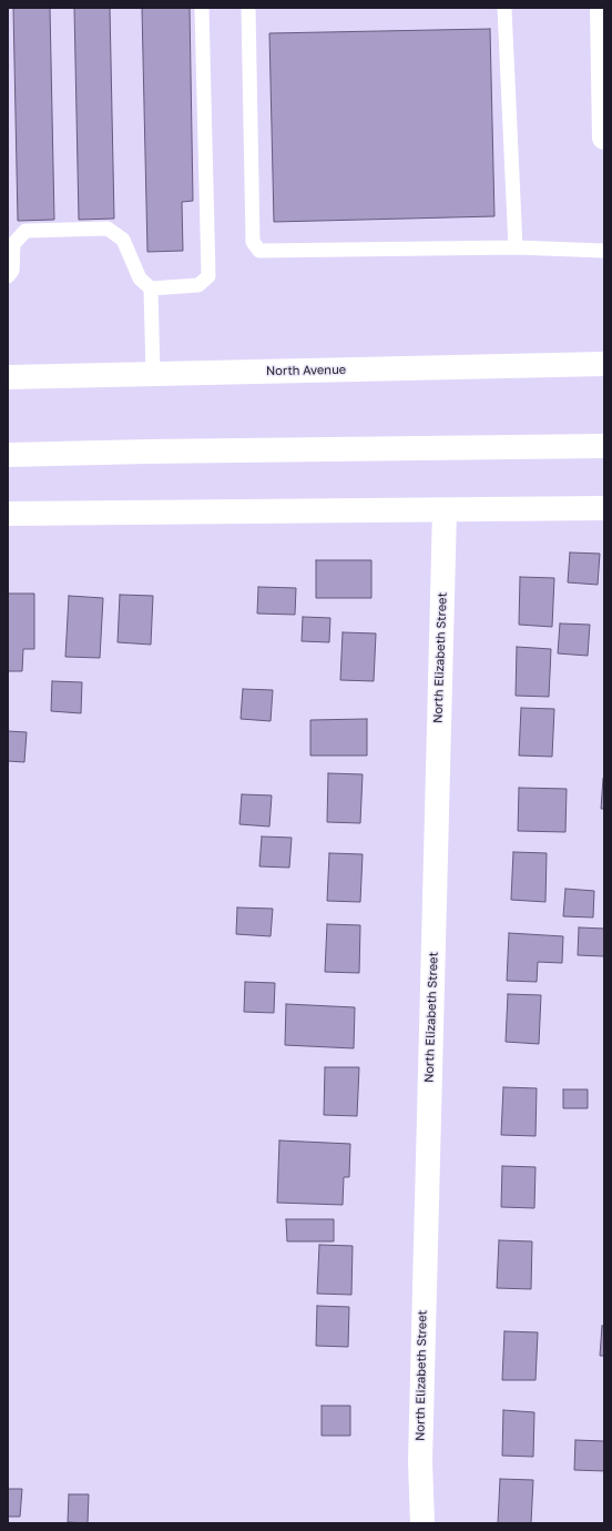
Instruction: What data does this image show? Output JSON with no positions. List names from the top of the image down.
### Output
{
  "streets": {
    "street": ["North Avenue", "North Elizabeth Street"]
  }
}
